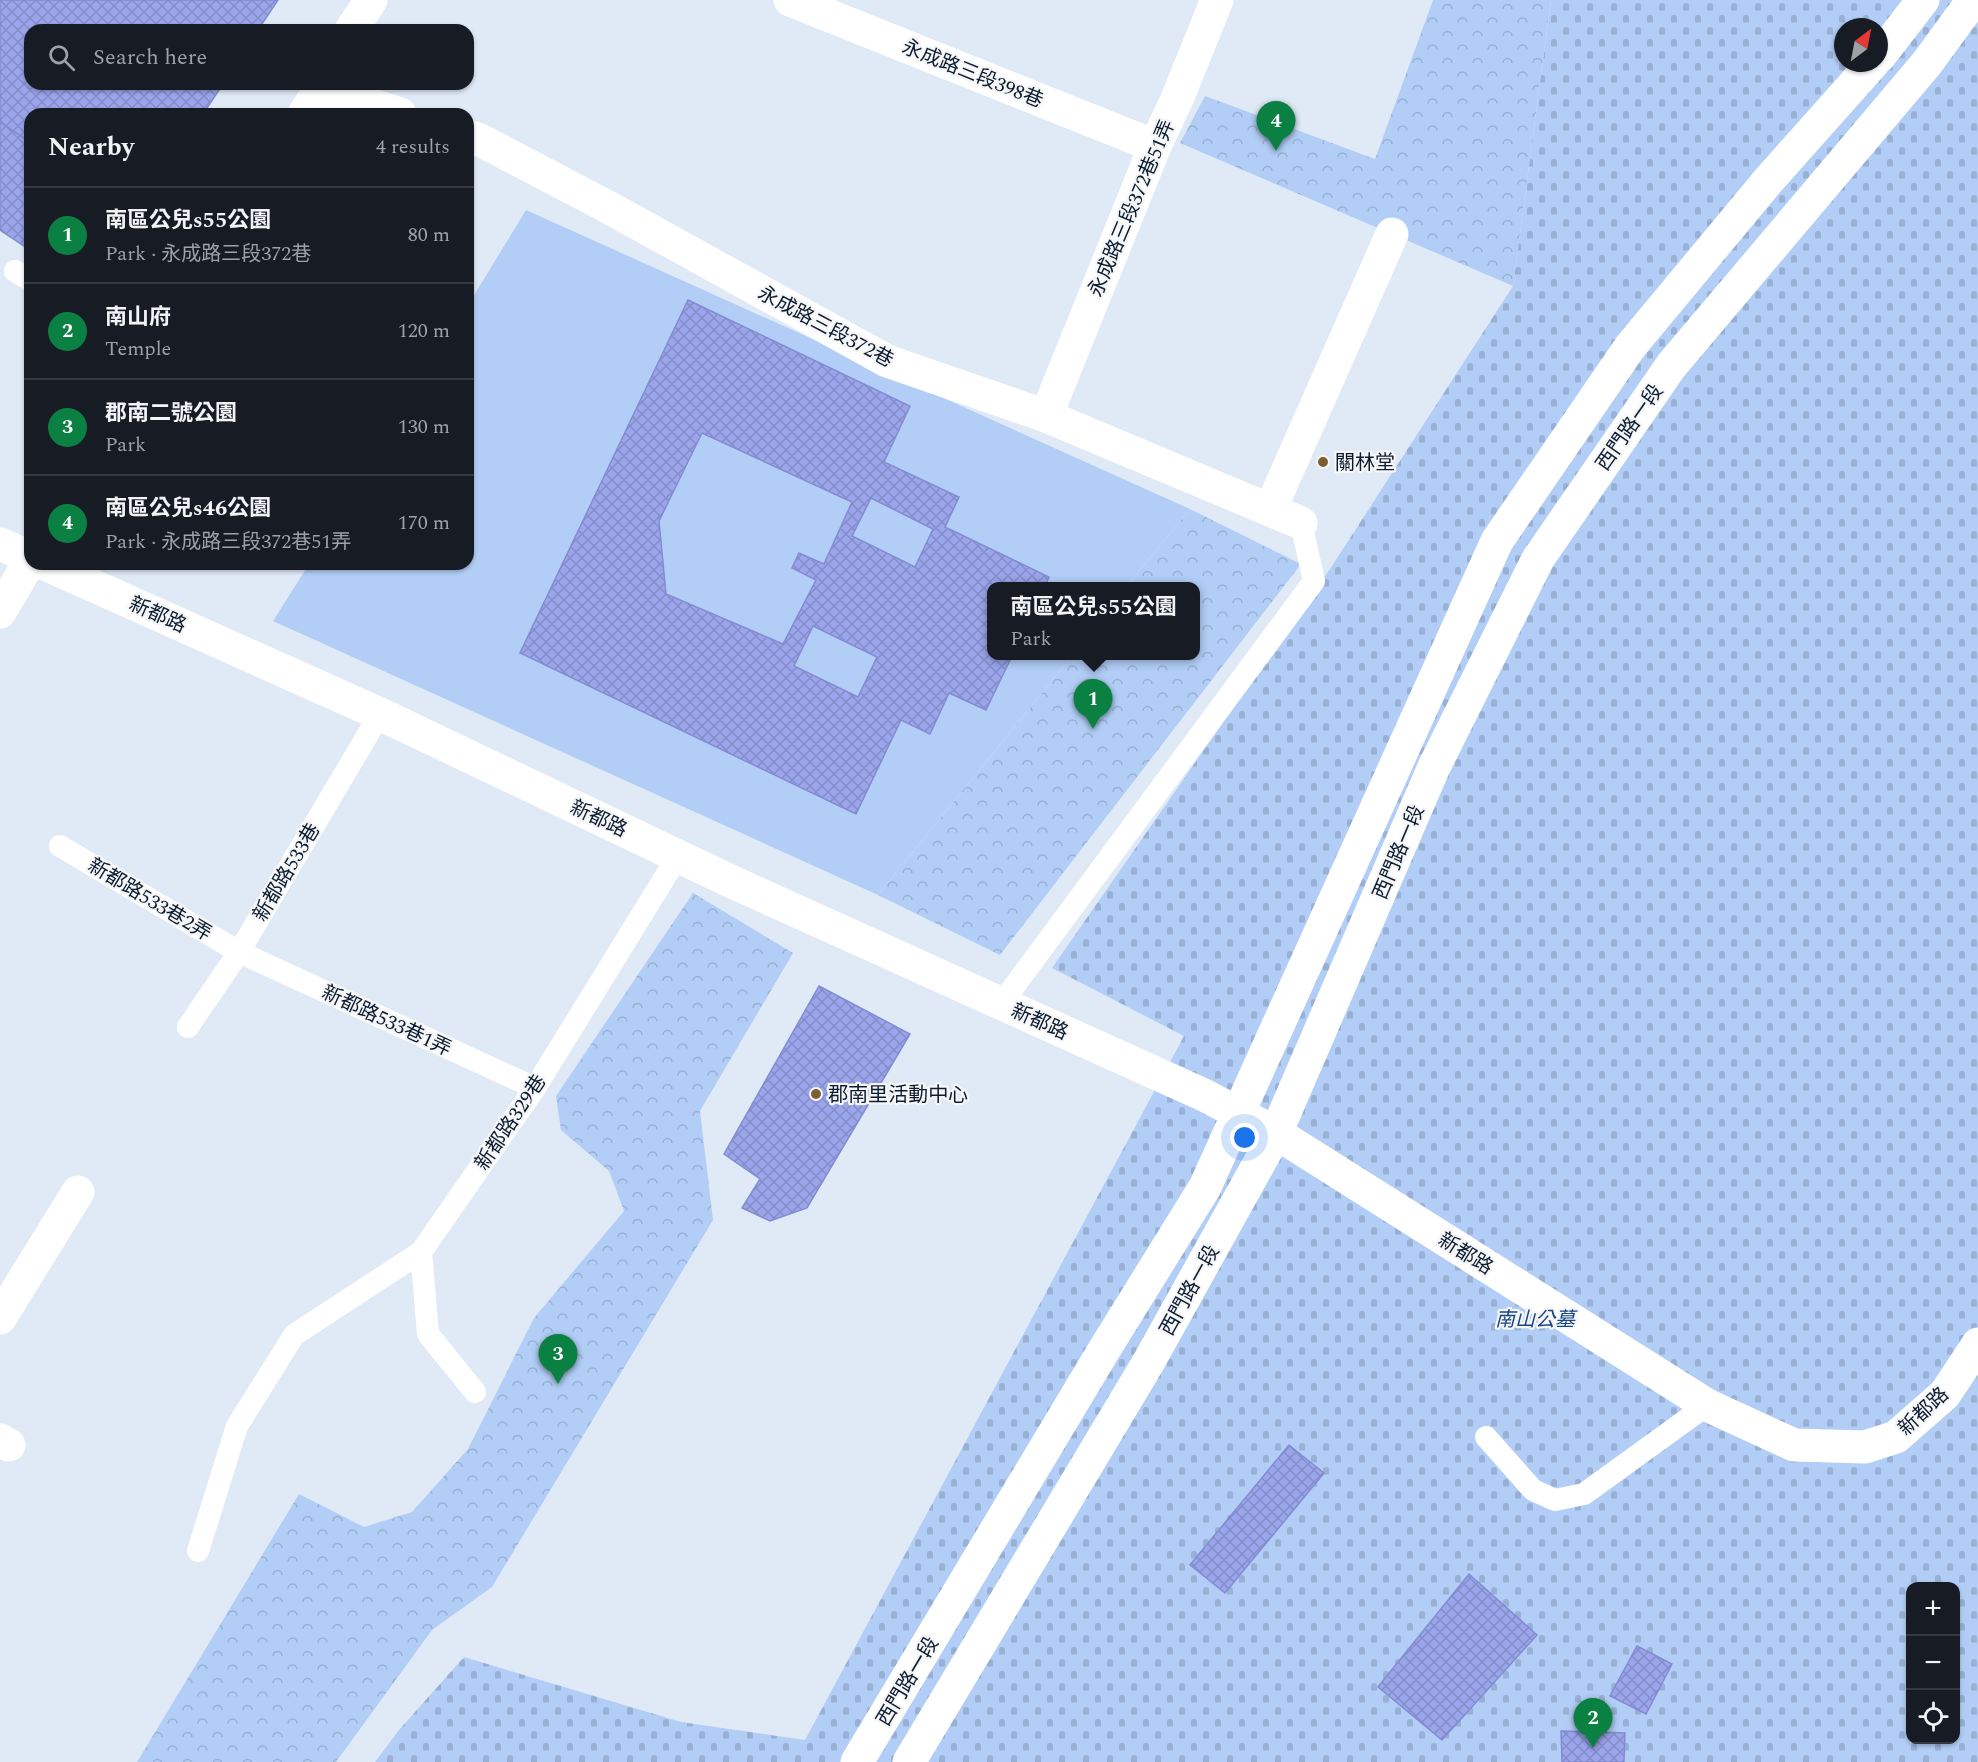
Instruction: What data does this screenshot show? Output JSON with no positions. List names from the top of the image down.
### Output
{
  "streets": {
    "street": [
      "永成路三段398巷",
      "永成路三段372巷51弄",
      "永成路三段372巷",
      "西門路一段",
      "新都路"
    ],
    "lane": [
      "新都路533巷",
      "新都路533巷2弄",
      "新都路533巷1弄",
      "新都路329巷"
    ]
  },
  "crossings": [
    ["永成路三段398巷", "永成路三段372巷51弄"],
    ["永成路三段372巷51弄", "永成路三段372巷"],
    ["西門路一段", "新都路"],
    ["新都路", "新都路533巷"],
    ["新都路", "新都路329巷"],
    ["新都路533巷", "新都路533巷2弄"],
    ["新都路533巷", "新都路533巷1弄"],
    ["新都路533巷2弄", "新都路533巷1弄"],
    ["新都路533巷1弄", "新都路329巷"]
  ],
  "parks": ["南山公墓"],
  "places": ["關林堂", "郡南里活動中心"],
  "north": "top right",
  "page": {
    "search": "Search here",
    "pins": [
      "4",
      "1",
      "3",
      "2"
    ],
    "heading": ["Nearby", "4 results"],
    "list": [
      {
        "mark": "1",
        "name": "南區公兒s55公園",
        "note": "Park · 永成路三段372巷",
        "value": "80 m"
      },
      {
        "mark": "2",
        "name": "南山府",
        "note": "Temple",
        "value": "120 m"
      },
      {
        "mark": "3",
        "name": "郡南二號公園",
        "note": "Park",
        "value": "130 m"
      },
      {
        "mark": "4",
        "name": "南區公兒s46公園",
        "note": "Park · 永成路三段372巷51弄",
        "value": "170 m"
      }
    ],
    "popup": ["南區公兒s55公園", "Park"],
    "map_buttons": ["+", "−"]
  }
}
